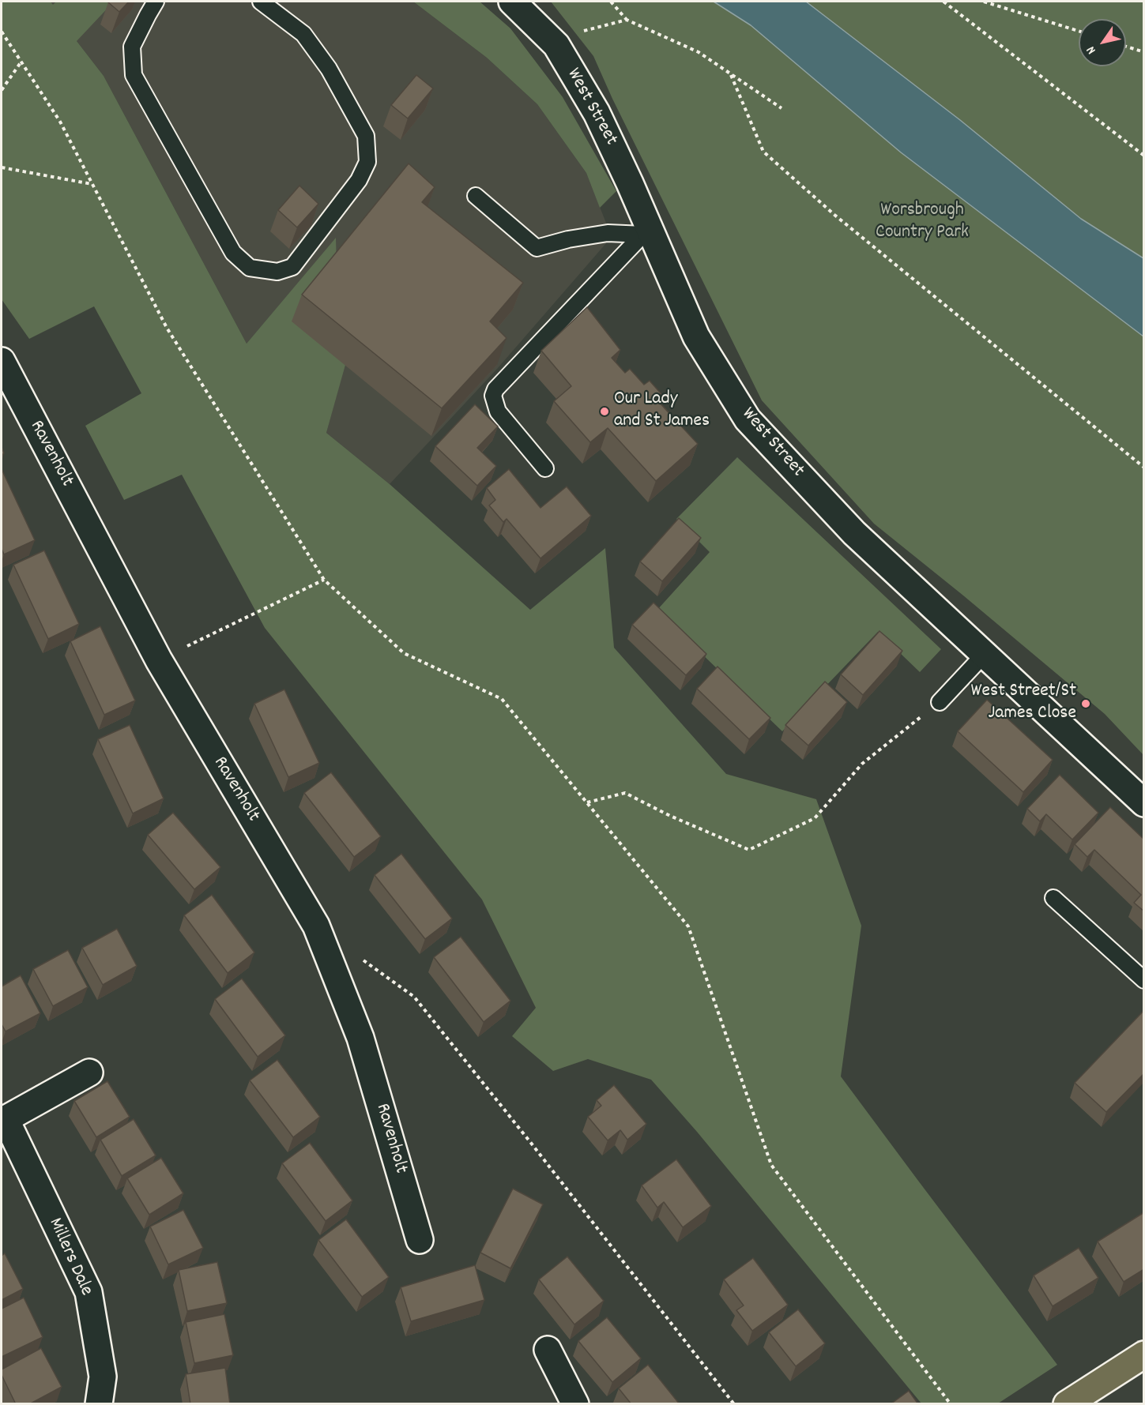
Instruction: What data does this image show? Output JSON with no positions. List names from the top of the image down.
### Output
{
  "streets": {
    "street": ["West Street", "Ravenholt", "Millers Dale"]
  },
  "parks": ["Worsbrough Country Park"],
  "places": ["Our Lady and St James", "West Street/St James Close"],
  "north": "bottom left"
}
